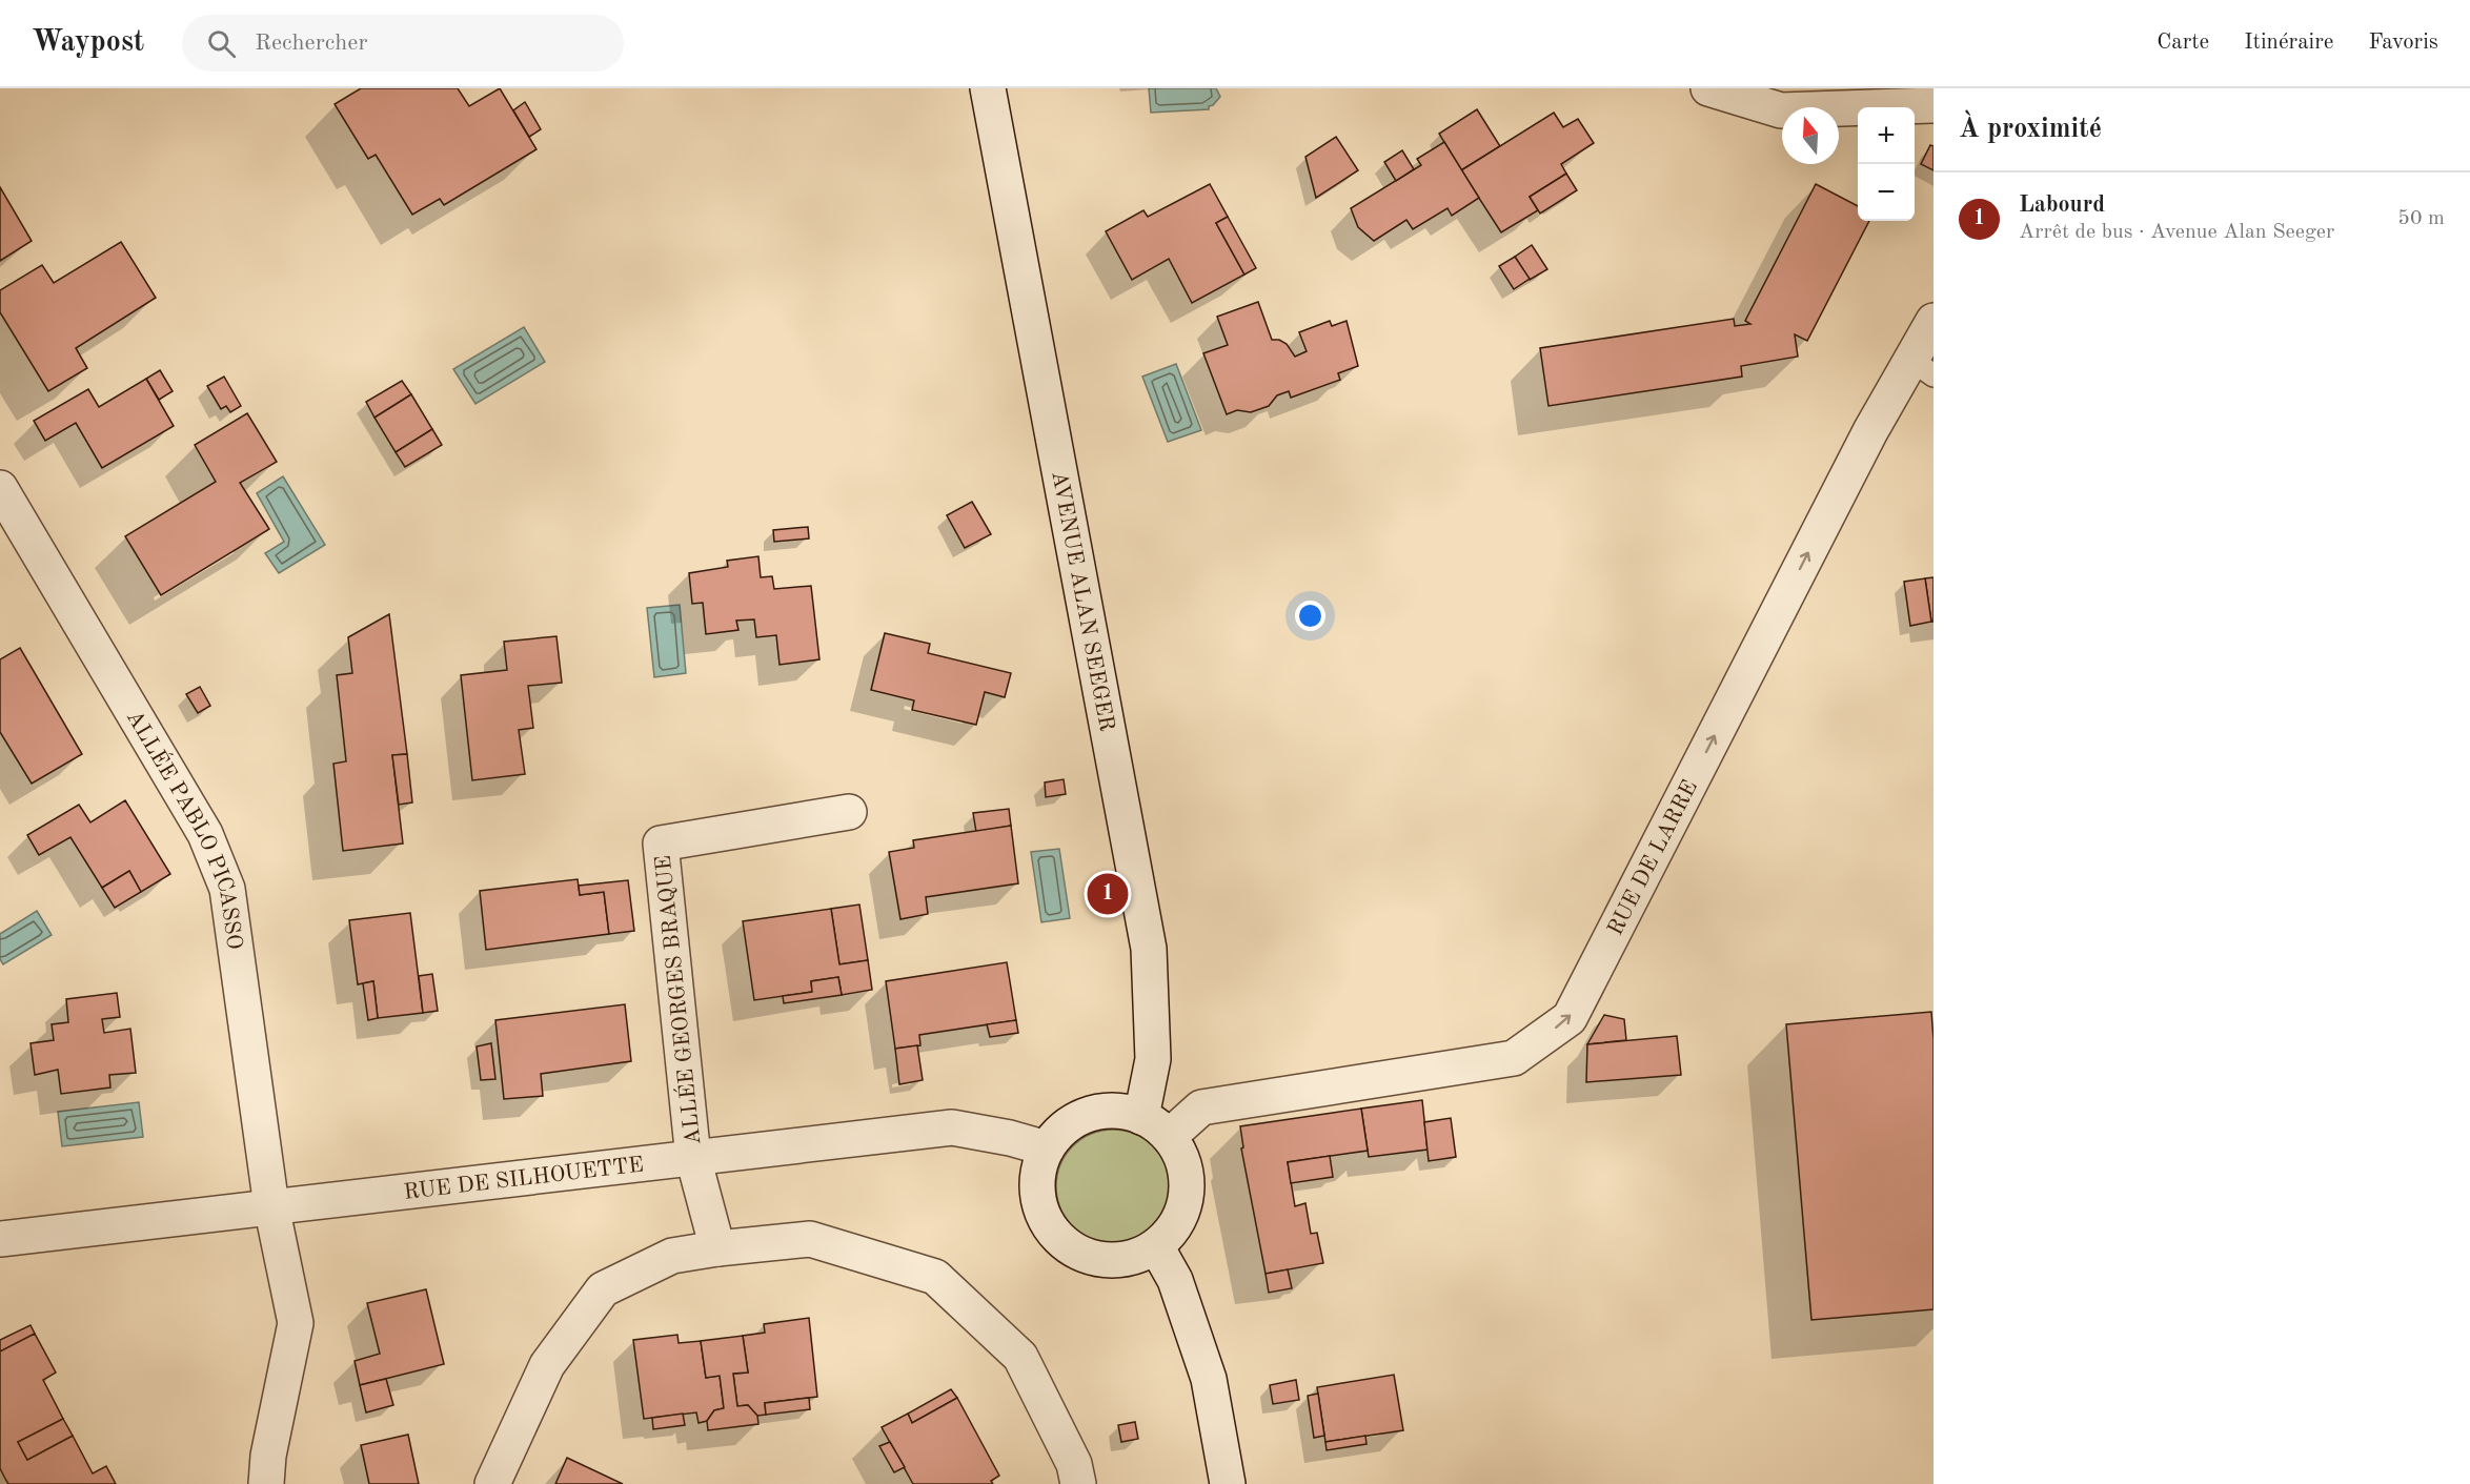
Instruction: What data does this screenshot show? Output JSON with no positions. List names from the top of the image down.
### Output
{
  "streets": {
    "street": [
      "AVENUE ALAN SEEGER",
      "ALLÉE PABLO PICASSO",
      "RUE DE LARRE",
      "ALLÉE GEORGES BRAQUE",
      "RUE DE SILHOUETTE"
    ]
  },
  "crossings": [
    ["AVENUE ALAN SEEGER", "RUE DE LARRE"],
    ["AVENUE ALAN SEEGER", "RUE DE SILHOUETTE"],
    ["ALLÉE PABLO PICASSO", "RUE DE SILHOUETTE"],
    ["RUE DE LARRE", "RUE DE SILHOUETTE"],
    ["ALLÉE GEORGES BRAQUE", "RUE DE SILHOUETTE"]
  ],
  "one_way": ["RUE DE LARRE"],
  "north": "top",
  "page": {
    "header": "Waypost",
    "search": "Rechercher",
    "nav": ["Carte", "Itinéraire", "Favoris"],
    "heading": "À proximité",
    "map_buttons": ["+", "−"],
    "list": [
      {
        "mark": "1",
        "name": "Labourd",
        "note": "Arrêt de bus · Avenue Alan Seeger",
        "value": "50 m"
      }
    ],
    "pins": "1"
  }
}
